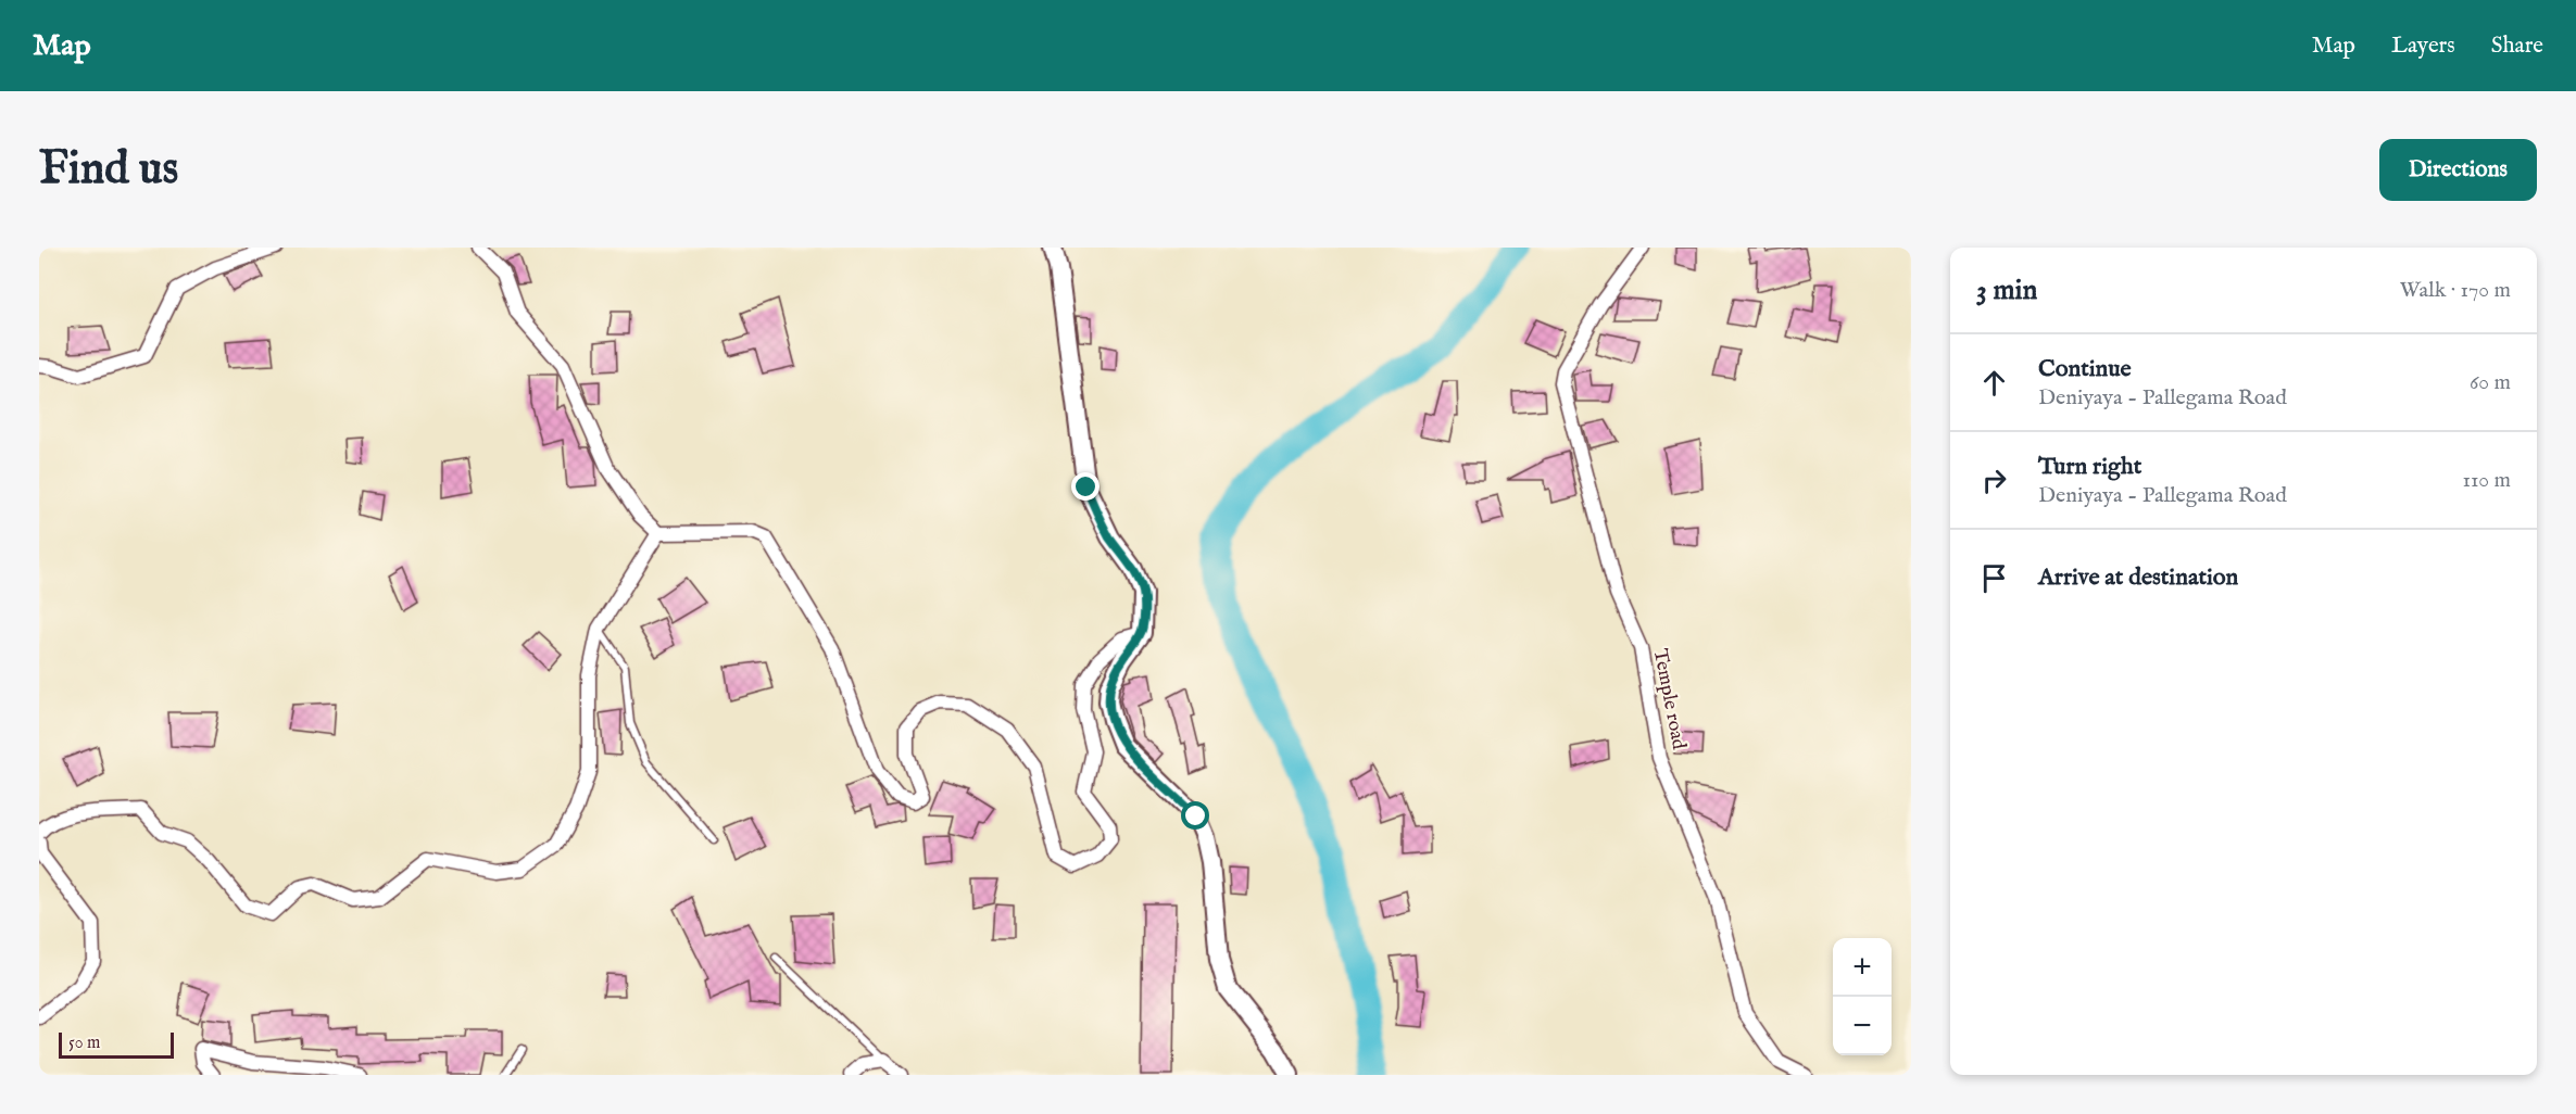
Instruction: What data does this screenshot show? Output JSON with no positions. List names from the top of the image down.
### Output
{
  "streets": {
    "street": ["Temple road"]
  },
  "scale_bar": "50 m",
  "page": {
    "header": "Map",
    "nav": ["Map", "Layers", "Share"],
    "buttons": "Directions",
    "title": "Find us",
    "heading": ["3 min", "Walk · 170 m"],
    "list": [
      ["Continue", "Deniyaya - Pallegama Road", "60 m"],
      ["Turn right", "Deniyaya - Pallegama Road", "110 m"],
      "Arrive at destination"
    ],
    "map_buttons": ["+", "−"],
    "scale": "50 m"
  }
}
